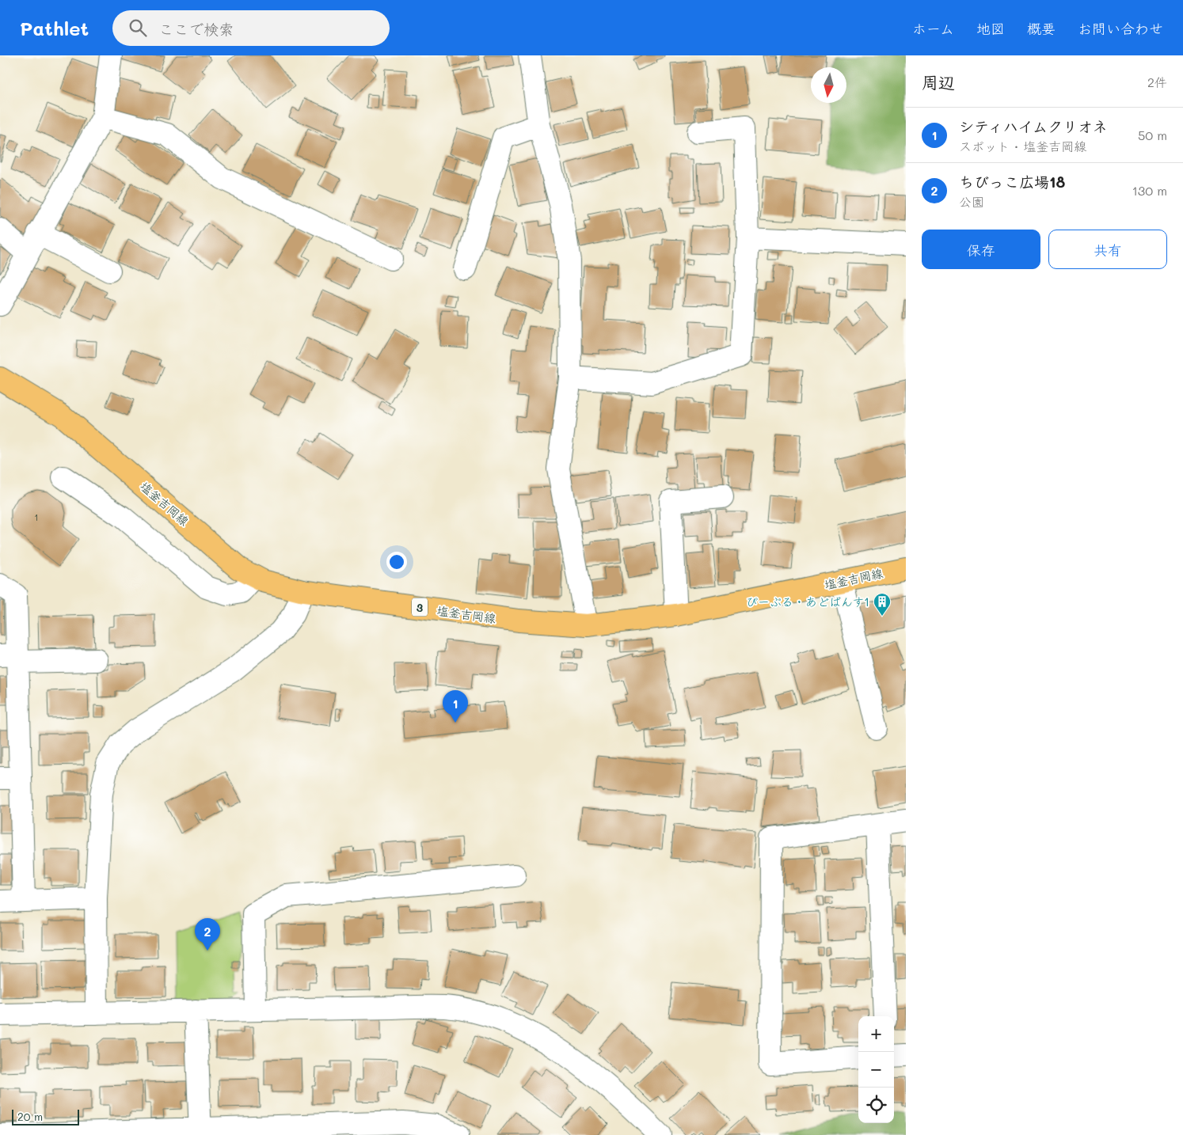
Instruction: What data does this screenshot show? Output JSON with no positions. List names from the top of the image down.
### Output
{
  "streets": {
    "main road": ["塩釜吉岡線", "3"]
  },
  "places": {
    "building": ["ぴーぷる・あどばんす1"]
  },
  "house_numbers": ["1"],
  "scale_bar": "20 m",
  "north": "bottom",
  "page": {
    "header": "Pathlet",
    "search": "ここで検索",
    "nav": [
      "ホーム",
      "地図",
      "概要",
      "お問い合わせ"
    ],
    "heading": ["周辺", "2件"],
    "list": [
      {
        "mark": "1",
        "name": "シティハイムクリオネ",
        "note": "スポット · 塩釜吉岡線",
        "value": "50 m"
      },
      {
        "mark": "2",
        "name": "ちびっこ広場18",
        "note": "公園",
        "value": "130 m"
      }
    ],
    "buttons": ["保存", "共有"],
    "pins": ["1", "2"],
    "map_buttons": ["+", "−"],
    "scale": "20 m"
  }
}
